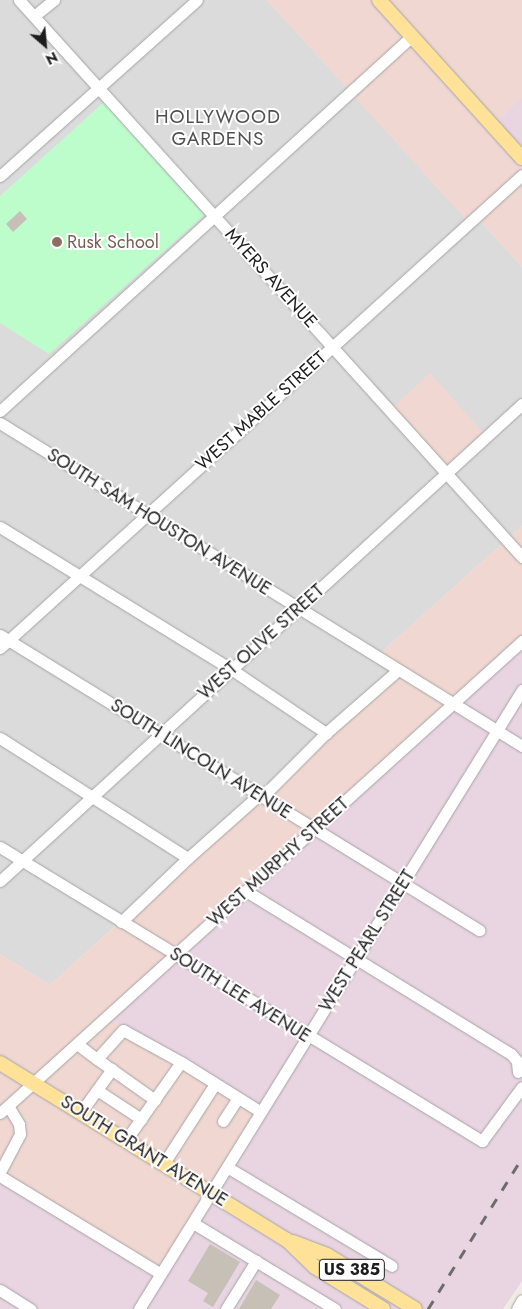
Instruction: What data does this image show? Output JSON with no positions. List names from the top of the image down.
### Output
{
  "streets": {
    "main road": ["SOUTH GRANT AVENUE", "US 385"],
    "street": [
      "MYERS AVENUE",
      "WEST MABLE STREET",
      "SOUTH SAM HOUSTON AVENUE",
      "WEST OLIVE STREET",
      "SOUTH LINCOLN AVENUE",
      "WEST MURPHY STREET",
      "WEST PEARL STREET",
      "SOUTH LEE AVENUE"
    ]
  },
  "crossings": [
    ["MYERS AVENUE", "WEST MABLE STREET"],
    ["MYERS AVENUE", "WEST OLIVE STREET"],
    ["WEST MABLE STREET", "SOUTH SAM HOUSTON AVENUE"],
    ["WEST MABLE STREET", "SOUTH LINCOLN AVENUE"],
    ["SOUTH SAM HOUSTON AVENUE", "WEST OLIVE STREET"],
    ["SOUTH SAM HOUSTON AVENUE", "WEST MURPHY STREET"],
    ["SOUTH SAM HOUSTON AVENUE", "WEST PEARL STREET"],
    ["WEST OLIVE STREET", "SOUTH LINCOLN AVENUE"],
    ["WEST OLIVE STREET", "SOUTH LEE AVENUE"],
    ["SOUTH LINCOLN AVENUE", "WEST MURPHY STREET"],
    ["SOUTH LINCOLN AVENUE", "WEST PEARL STREET"],
    ["WEST MURPHY STREET", "SOUTH LEE AVENUE"],
    ["WEST MURPHY STREET", "SOUTH GRANT AVENUE"],
    ["WEST PEARL STREET", "SOUTH LEE AVENUE"],
    ["WEST PEARL STREET", "SOUTH GRANT AVENUE"]
  ],
  "districts": ["HOLLYWOOD GARDENS"],
  "places": ["Rusk School"],
  "north": "bottom right"
}
